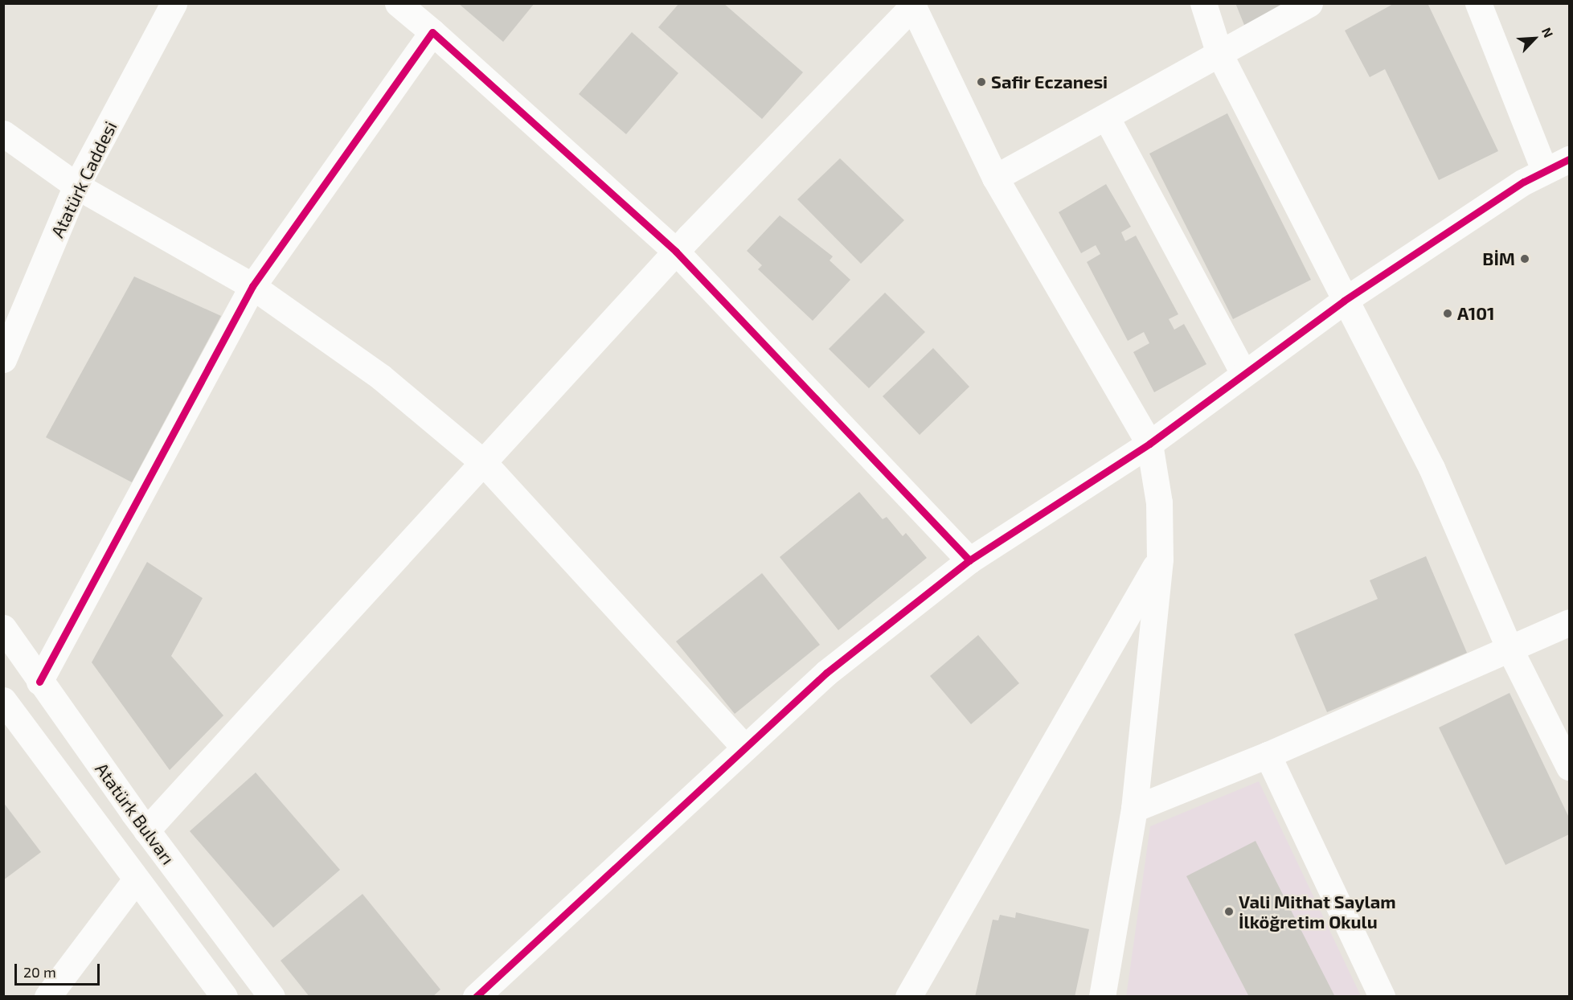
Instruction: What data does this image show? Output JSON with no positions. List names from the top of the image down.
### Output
{
  "streets": {
    "street": ["Atatürk Caddesi", "Atatürk Bulvarı"]
  },
  "places": [
    "Safir Eczanesi",
    "BİM",
    "A101",
    "Vali Mithat Saylam İlköğretim Okulu"
  ],
  "scale_bar": "20 m",
  "north": "top right"
}
